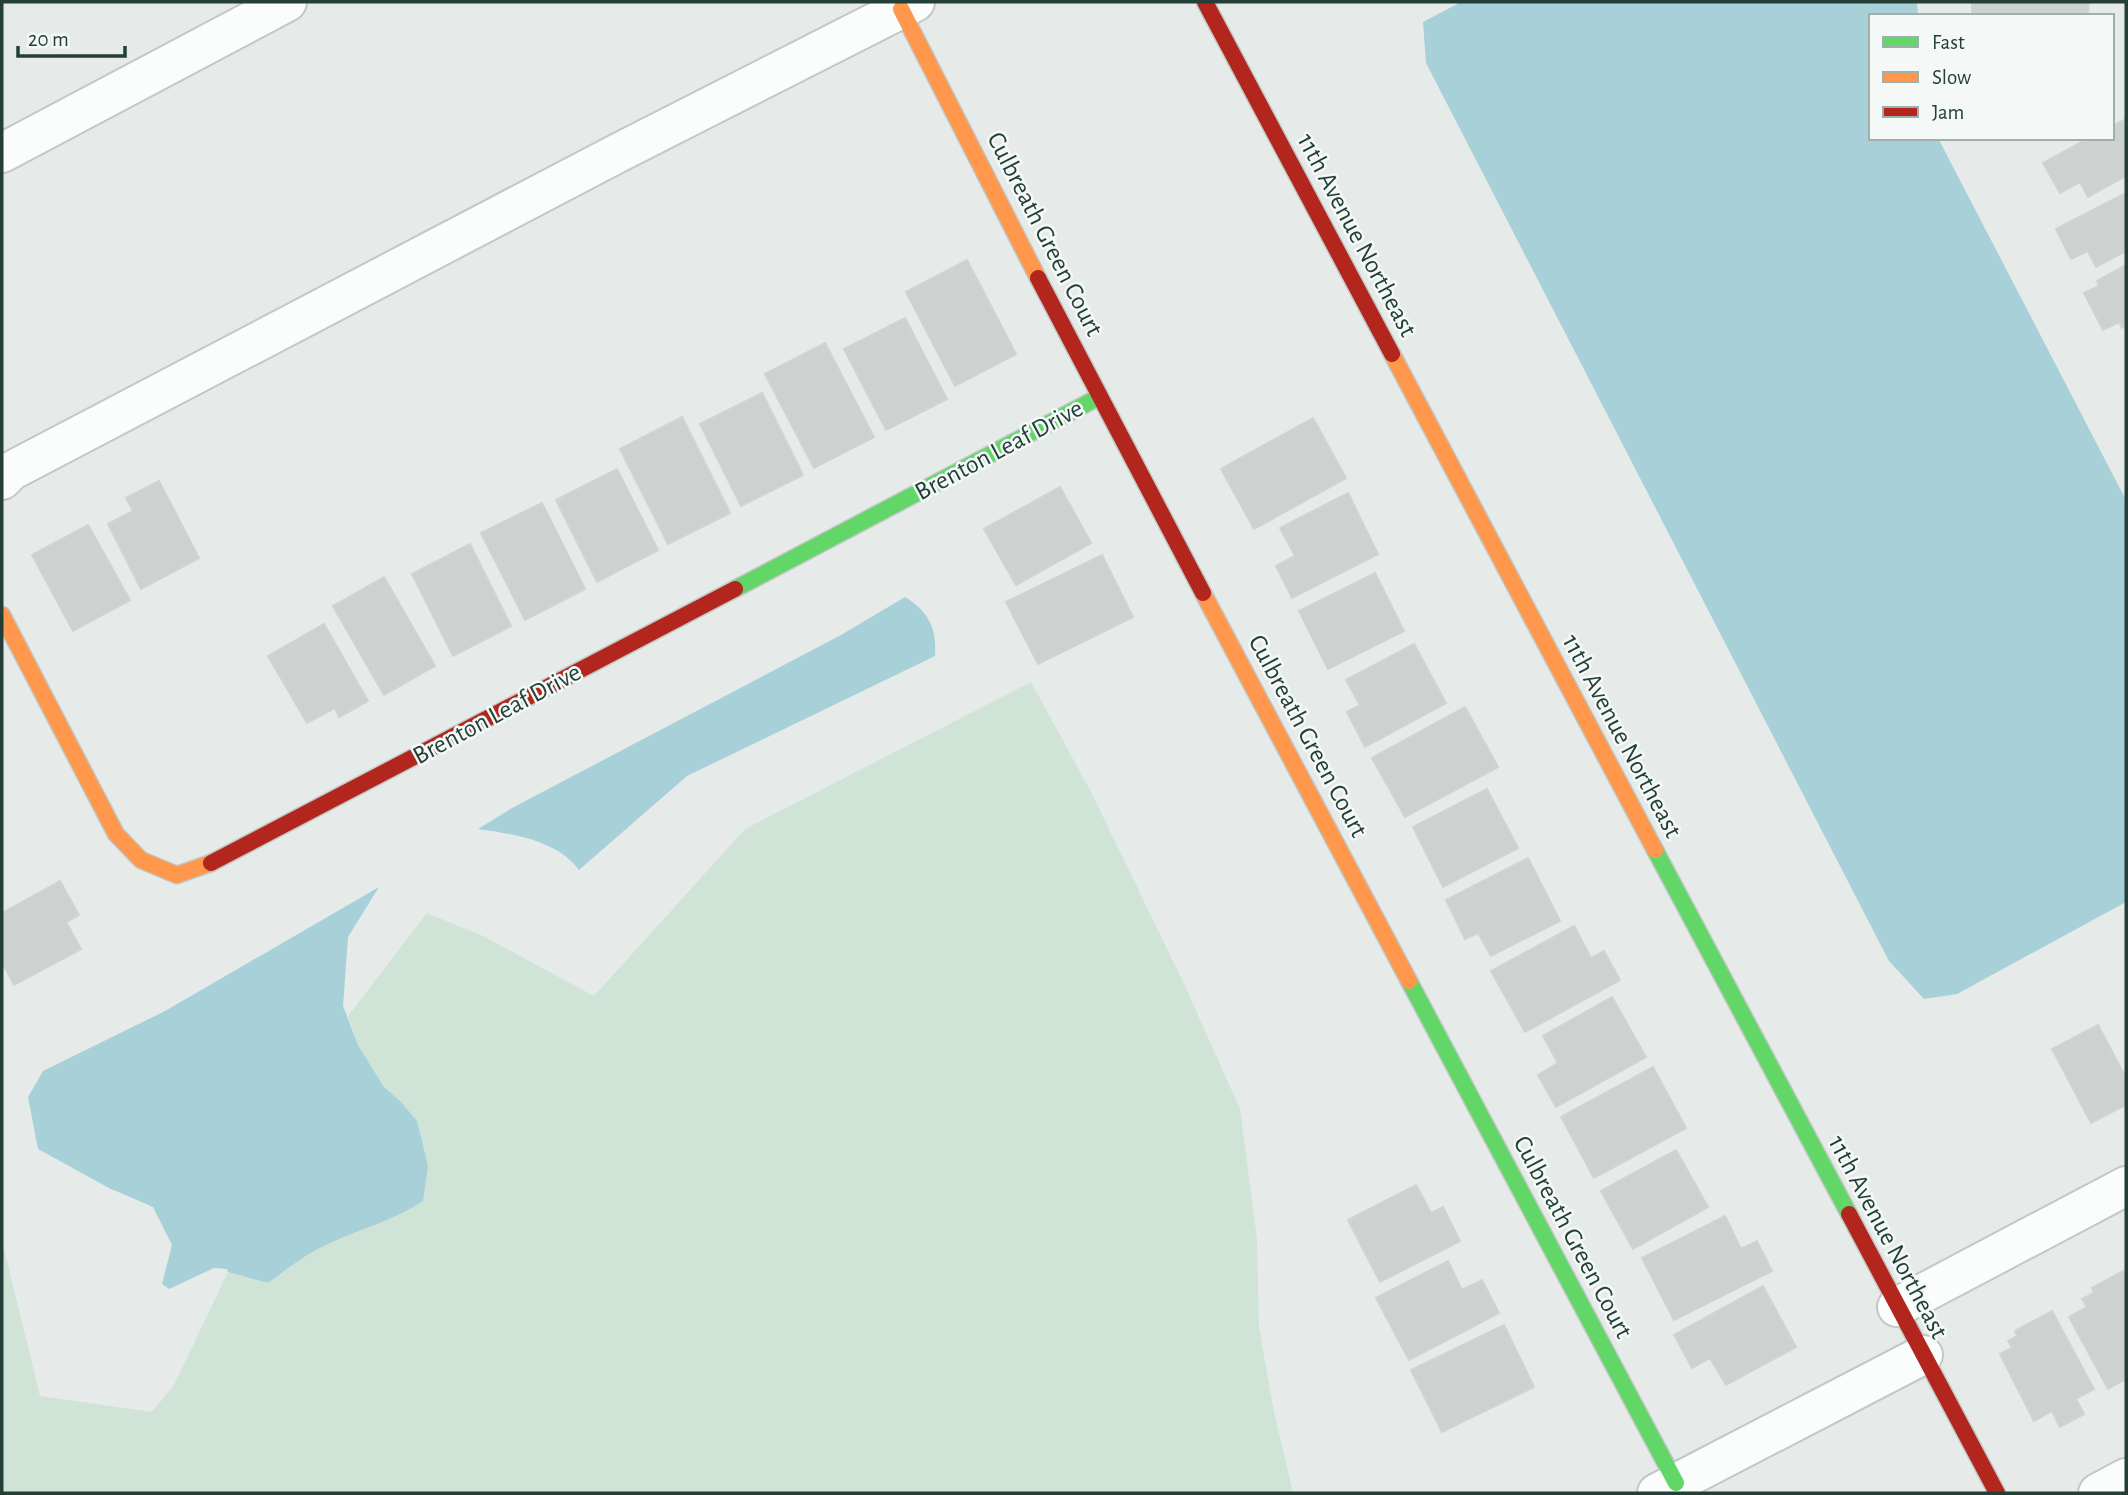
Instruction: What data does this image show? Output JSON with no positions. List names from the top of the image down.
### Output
{
  "streets": {
    "street": ["Culbreath Green Court", "11th Avenue Northeast", "Brenton Leaf Drive"]
  },
  "crossings": [
    ["Culbreath Green Court", "Brenton Leaf Drive"]
  ],
  "legend": ["Fast", "Slow", "Jam"],
  "scale_bar": "20 m"
}
